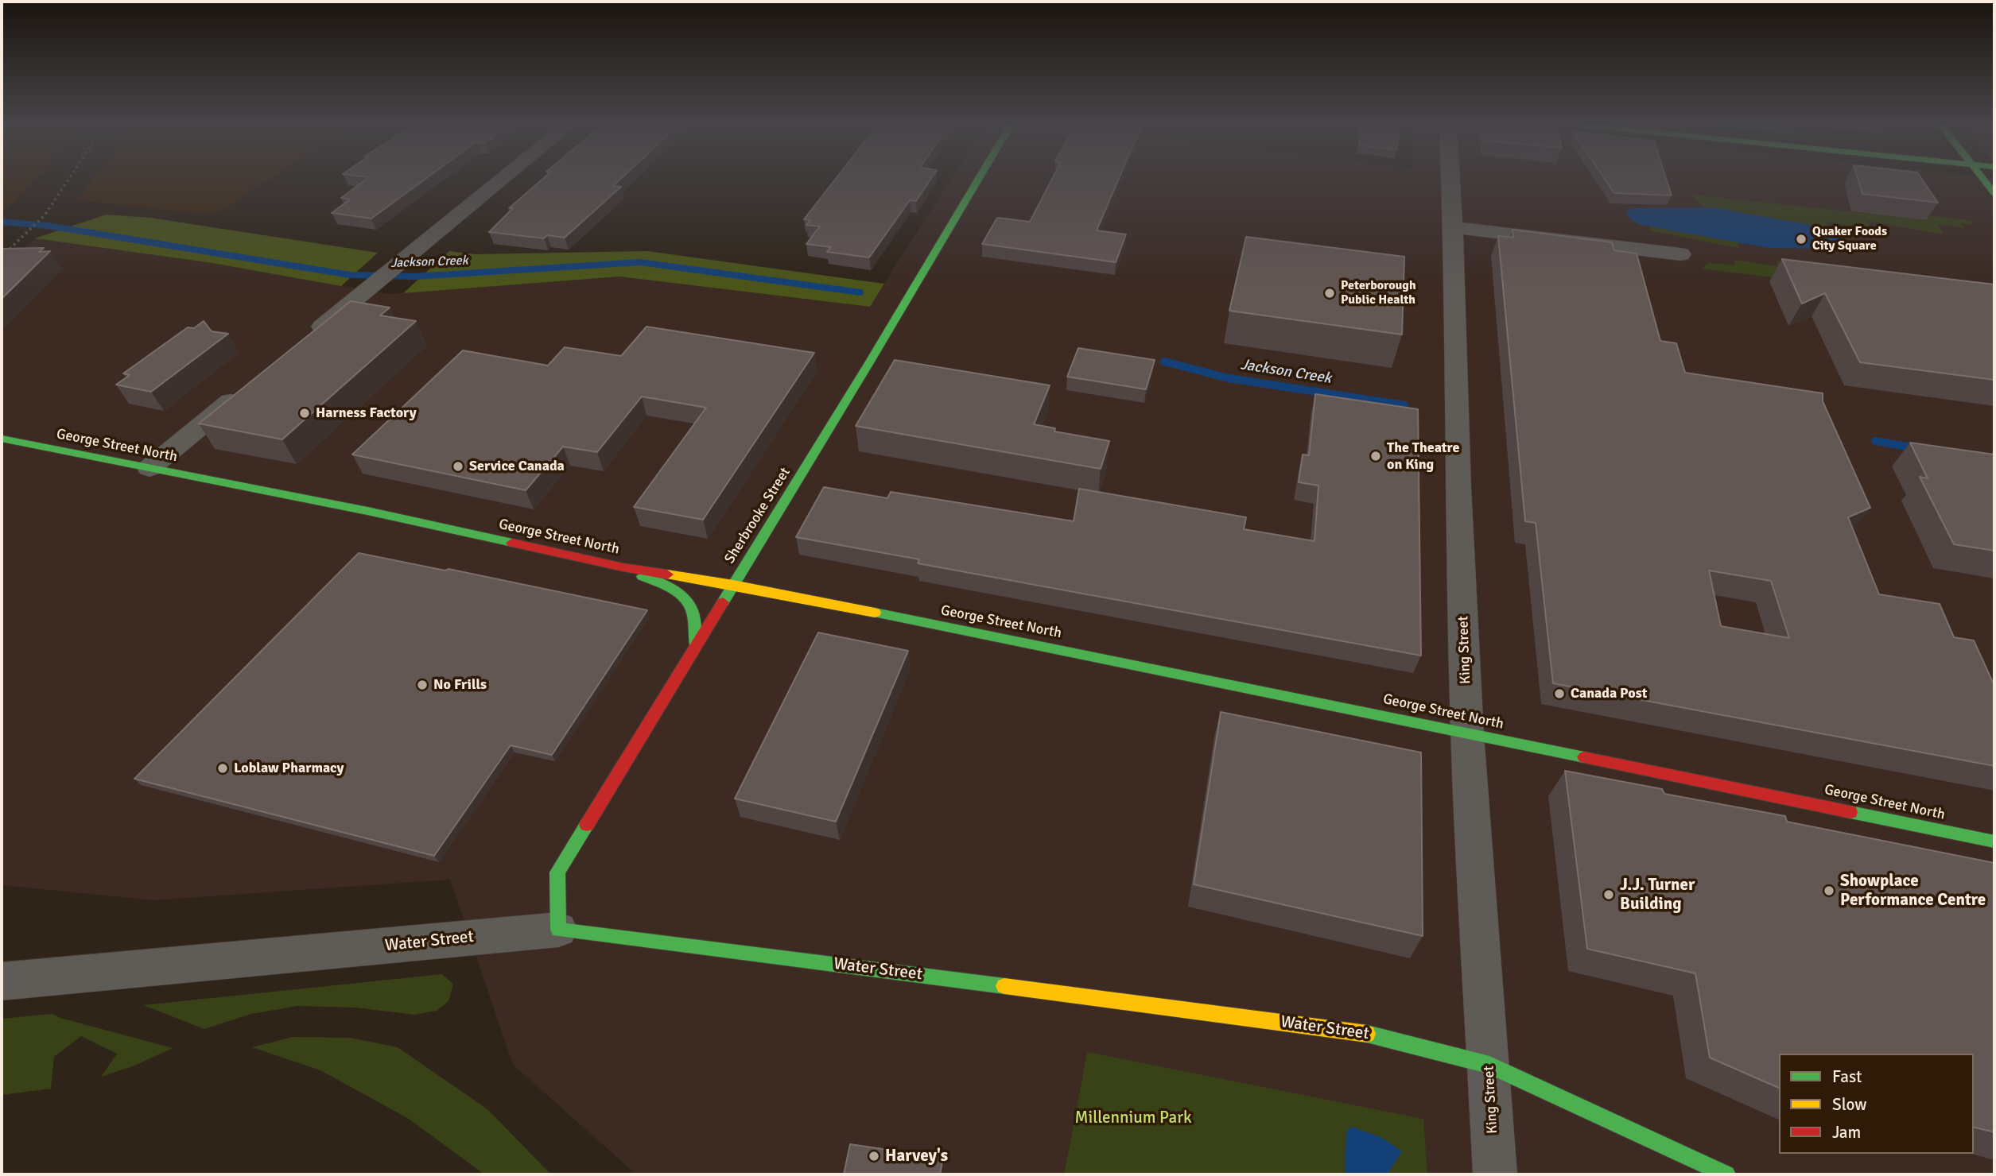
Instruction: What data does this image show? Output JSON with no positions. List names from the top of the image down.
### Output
{
  "streets": {
    "main road": ["George Street North", "Sherbrooke Street", "Water Street"],
    "street": ["King Street"]
  },
  "crossings": [
    ["George Street North", "Sherbrooke Street"],
    ["George Street North", "King Street"],
    ["Sherbrooke Street", "Water Street"],
    ["King Street", "Water Street"]
  ],
  "water": ["Jackson Creek"],
  "parks": ["Millennium Park"],
  "places": [
    "Quaker Foods City Square",
    "Peterborough Public Health",
    "Harness Factory",
    "The Theatre on King",
    "Service Canada",
    "No Frills",
    "Canada Post",
    "Loblaw Pharmacy",
    "Showplace Performance Centre",
    "J.J. Turner Building",
    "Harvey's"
  ],
  "legend": ["Fast", "Slow", "Jam"]
}
